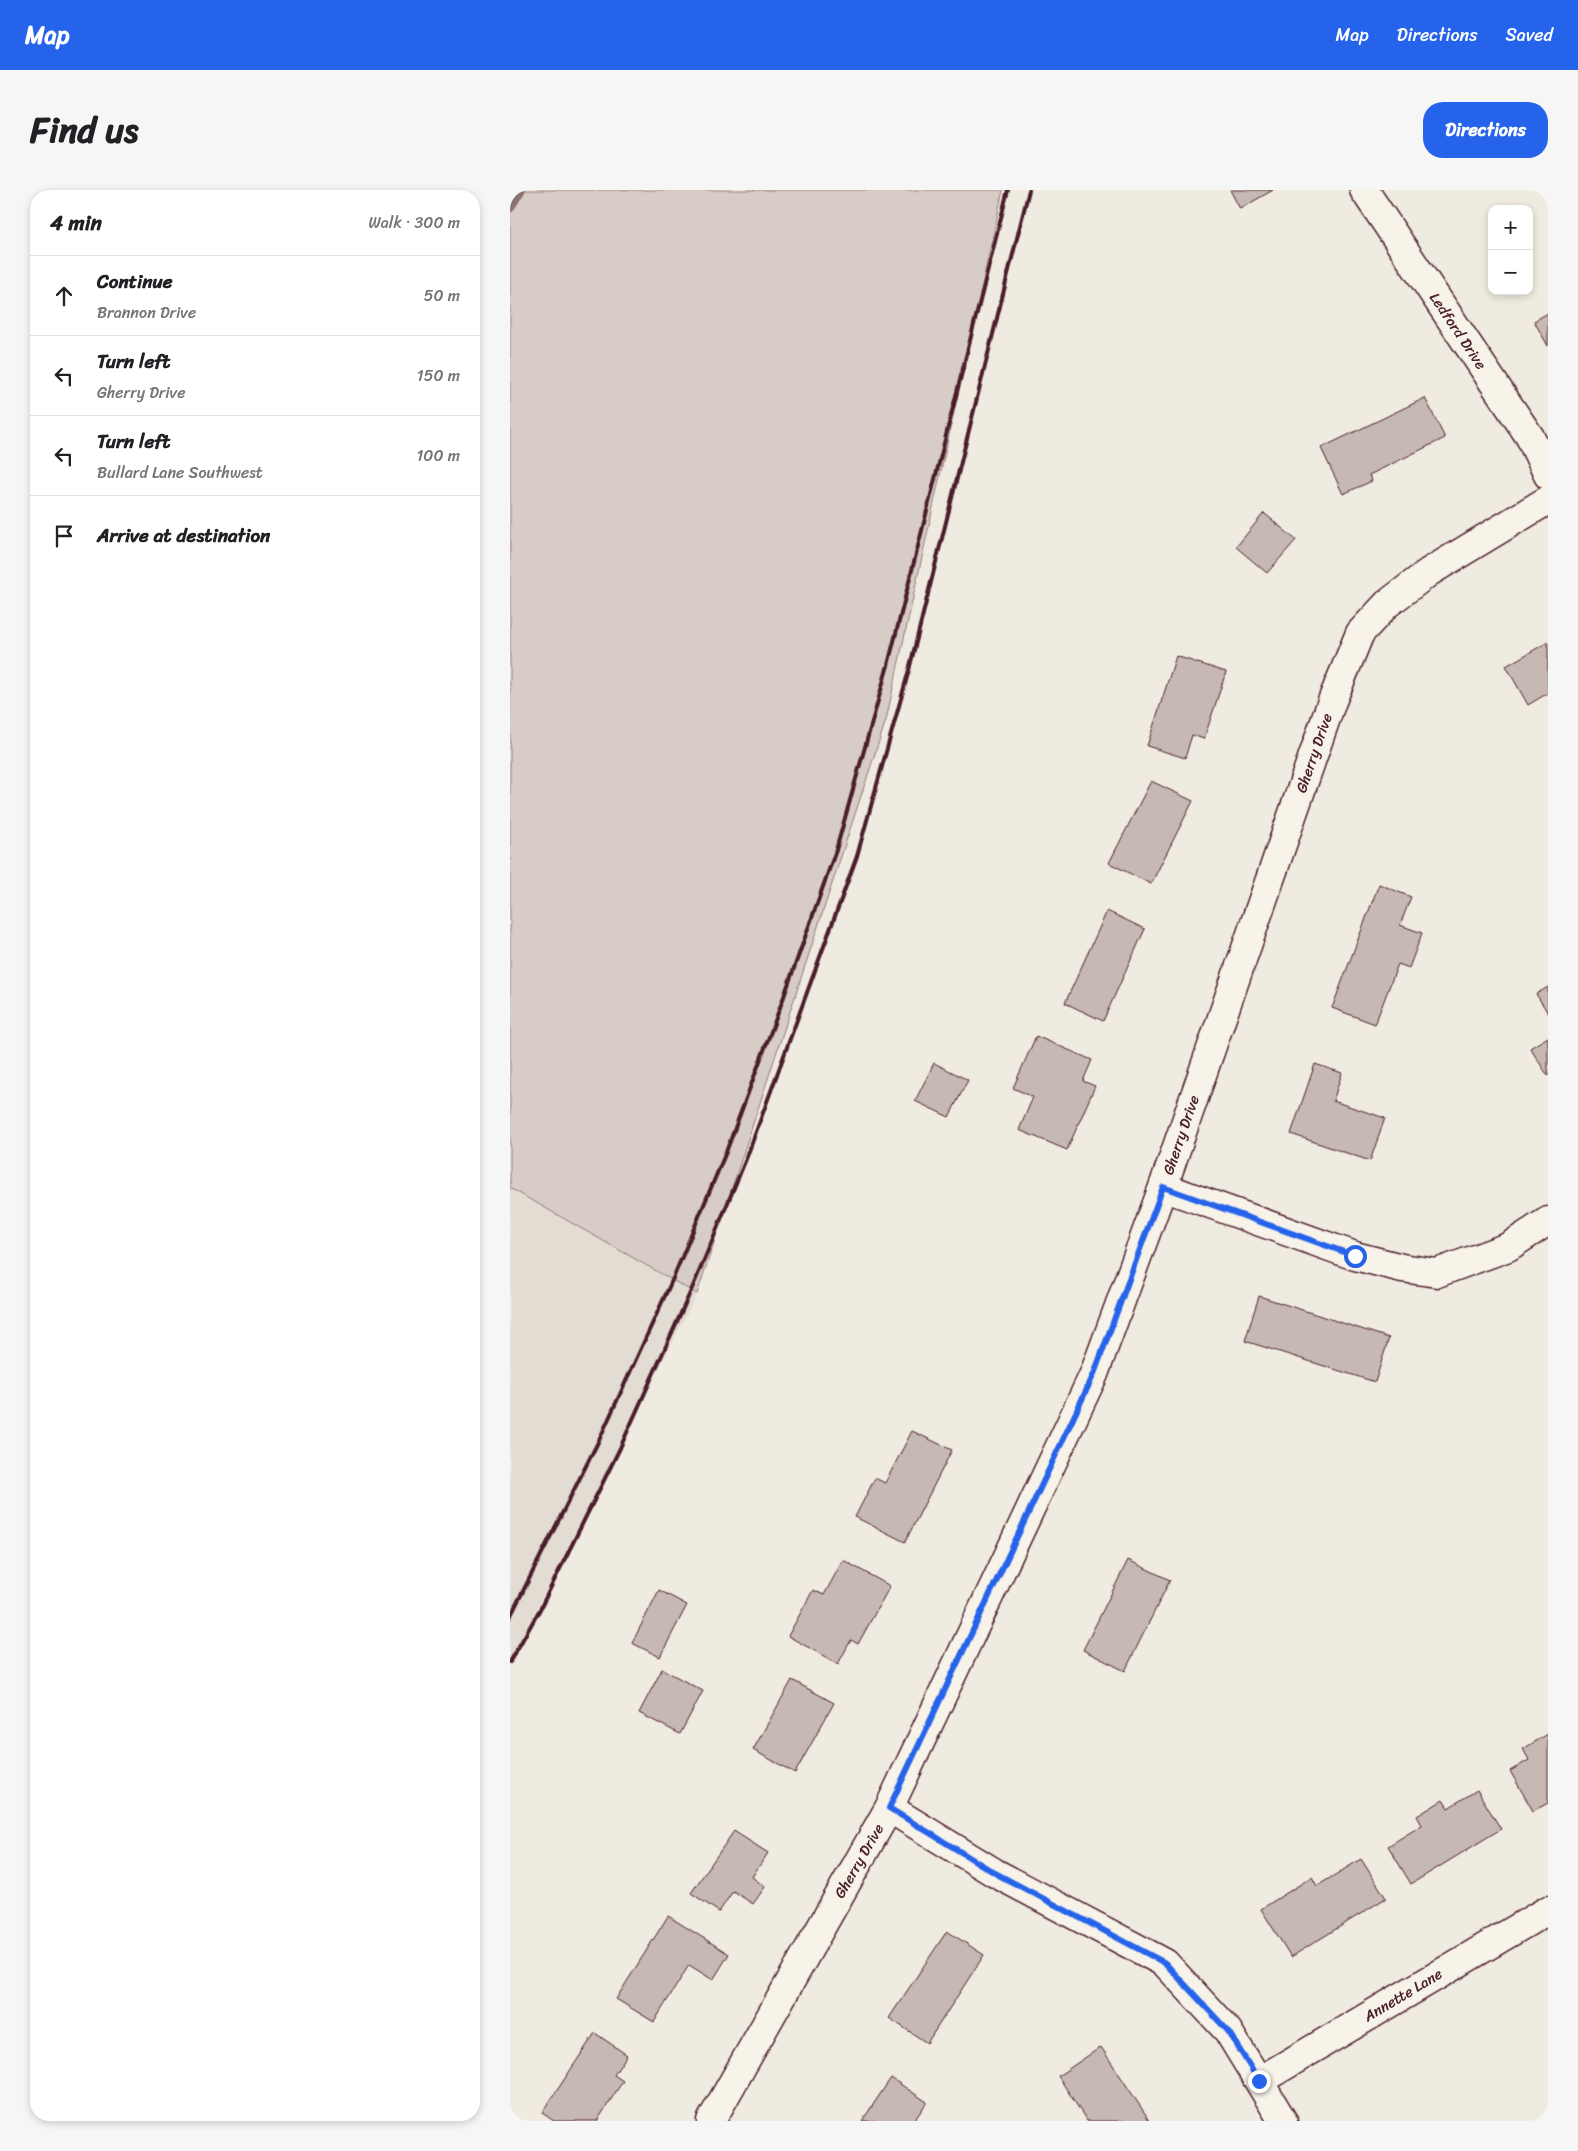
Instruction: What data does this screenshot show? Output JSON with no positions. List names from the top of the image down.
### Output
{
  "streets": {
    "street": ["Ledford Drive", "Gherry Drive", "Annette Lane"]
  },
  "page": {
    "header": "Map",
    "nav": ["Map", "Directions", "Saved"],
    "title": "Find us",
    "buttons": "Directions",
    "heading": ["4 min", "Walk · 300 m"],
    "map_buttons": ["+", "−"],
    "list": [
      ["Continue", "Brannon Drive", "50 m"],
      ["Turn left", "Gherry Drive", "150 m"],
      ["Turn left", "Bullard Lane Southwest", "100 m"],
      "Arrive at destination"
    ]
  }
}
